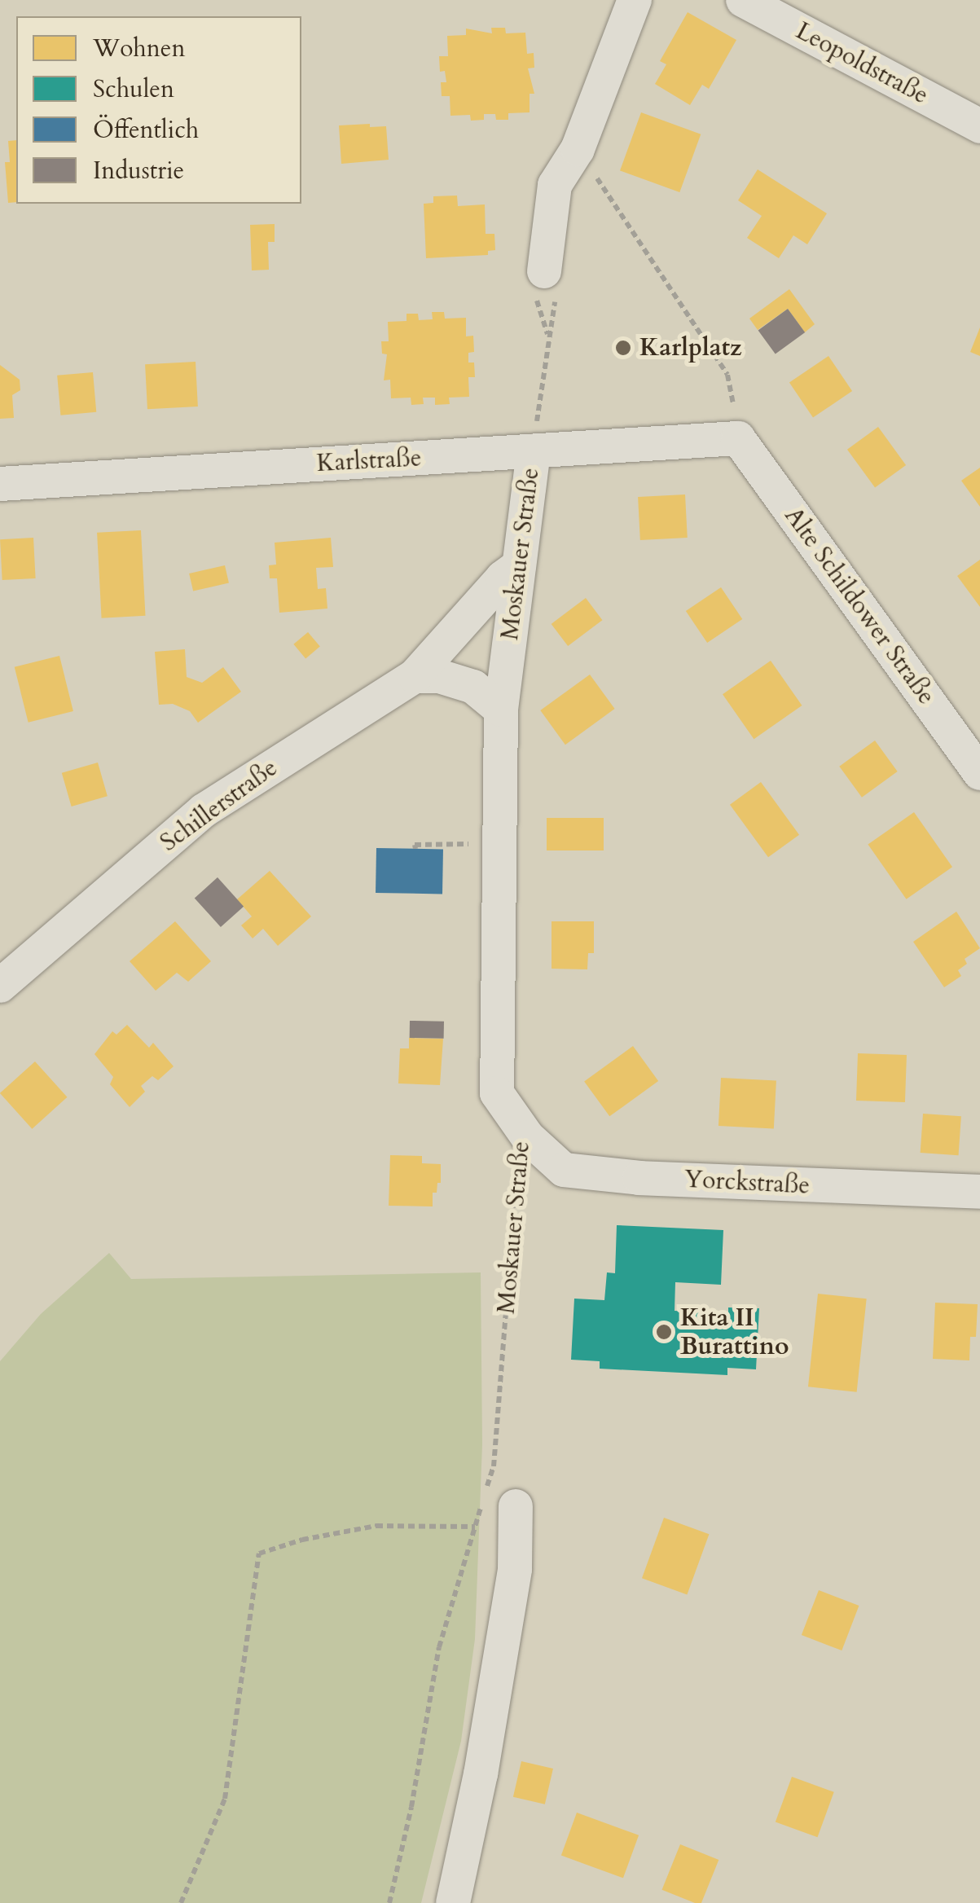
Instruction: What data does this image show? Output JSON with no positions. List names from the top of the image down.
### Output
{
  "streets": {
    "street": [
      "Leopoldstraße",
      "Karlstraße",
      "Moskauer Straße",
      "Alte Schildower Straße",
      "Schillerstraße",
      "Yorckstraße"
    ]
  },
  "crossings": [
    ["Karlstraße", "Moskauer Straße"],
    ["Karlstraße", "Alte Schildower Straße"],
    ["Moskauer Straße", "Schillerstraße"],
    ["Moskauer Straße", "Yorckstraße"]
  ],
  "places": ["Karlplatz", "Kita II Burattino"],
  "legend": [
    "Wohnen",
    "Schulen",
    "Öffentlich",
    "Industrie"
  ]
}
